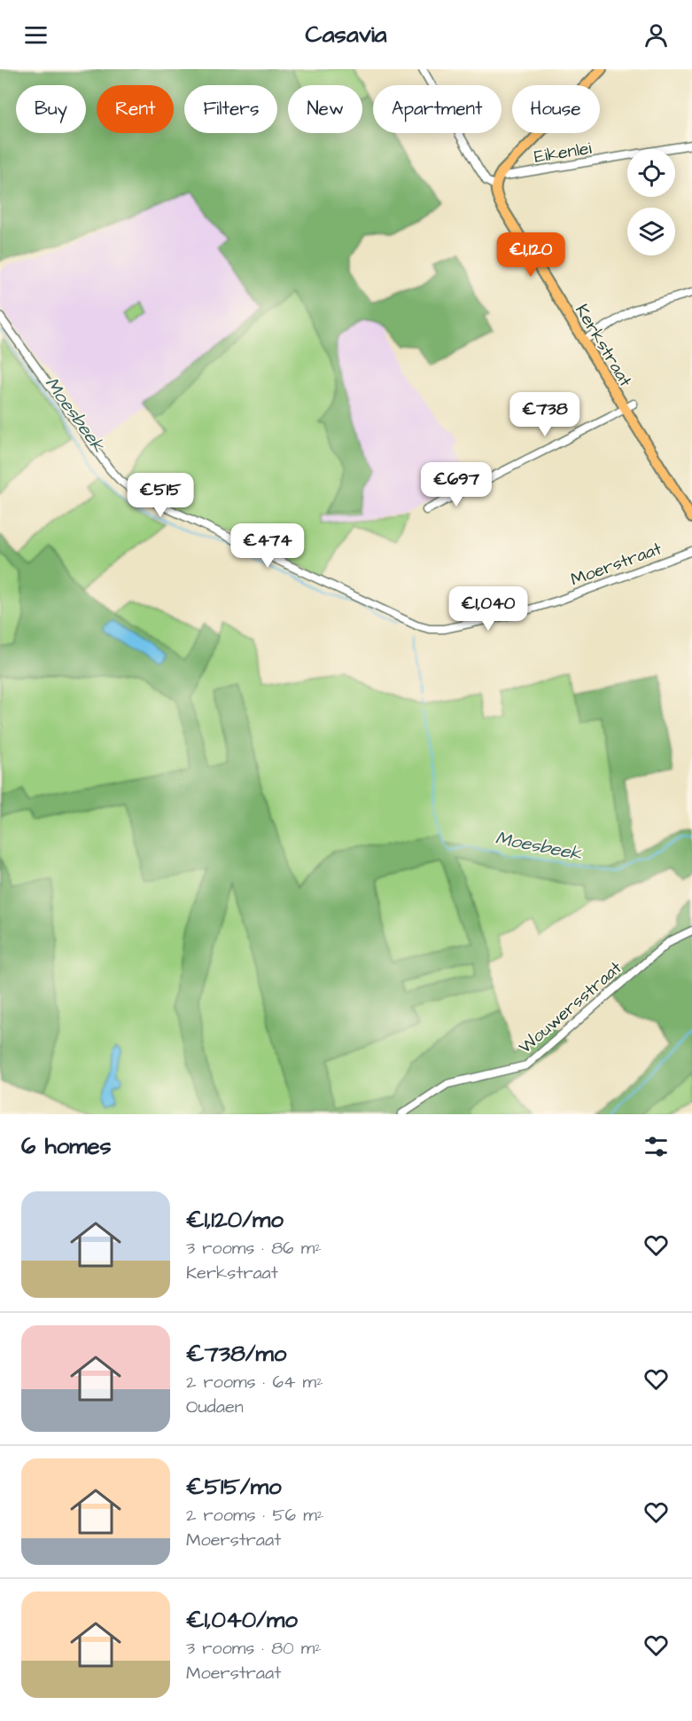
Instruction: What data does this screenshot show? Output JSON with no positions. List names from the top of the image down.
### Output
{
  "streets": {
    "main road": ["Kerkstraat"],
    "street": ["Eikenlei", "Moerstraat", "Wouwersstraat"]
  },
  "water": ["Moesbeek"],
  "page": {
    "header": "Casavia",
    "chip": [
      "Buy",
      "Rent",
      "Filters",
      "New",
      "Apartment",
      "House"
    ],
    "price": [
      "€1,120",
      "€738",
      "€697",
      "€515",
      "€474",
      "€1,040"
    ],
    "heading": "6 homes",
    "list": [
      {
        "name": "€1,120/mo",
        "note": "3 rooms · 86 m² · Kerkstraat"
      },
      {
        "name": "€738/mo",
        "note": "2 rooms · 64 m² · Oudaen"
      },
      {
        "name": "€515/mo",
        "note": "2 rooms · 56 m² · Moerstraat"
      },
      {
        "name": "€1,040/mo",
        "note": "3 rooms · 80 m² · Moerstraat"
      }
    ]
  }
}
